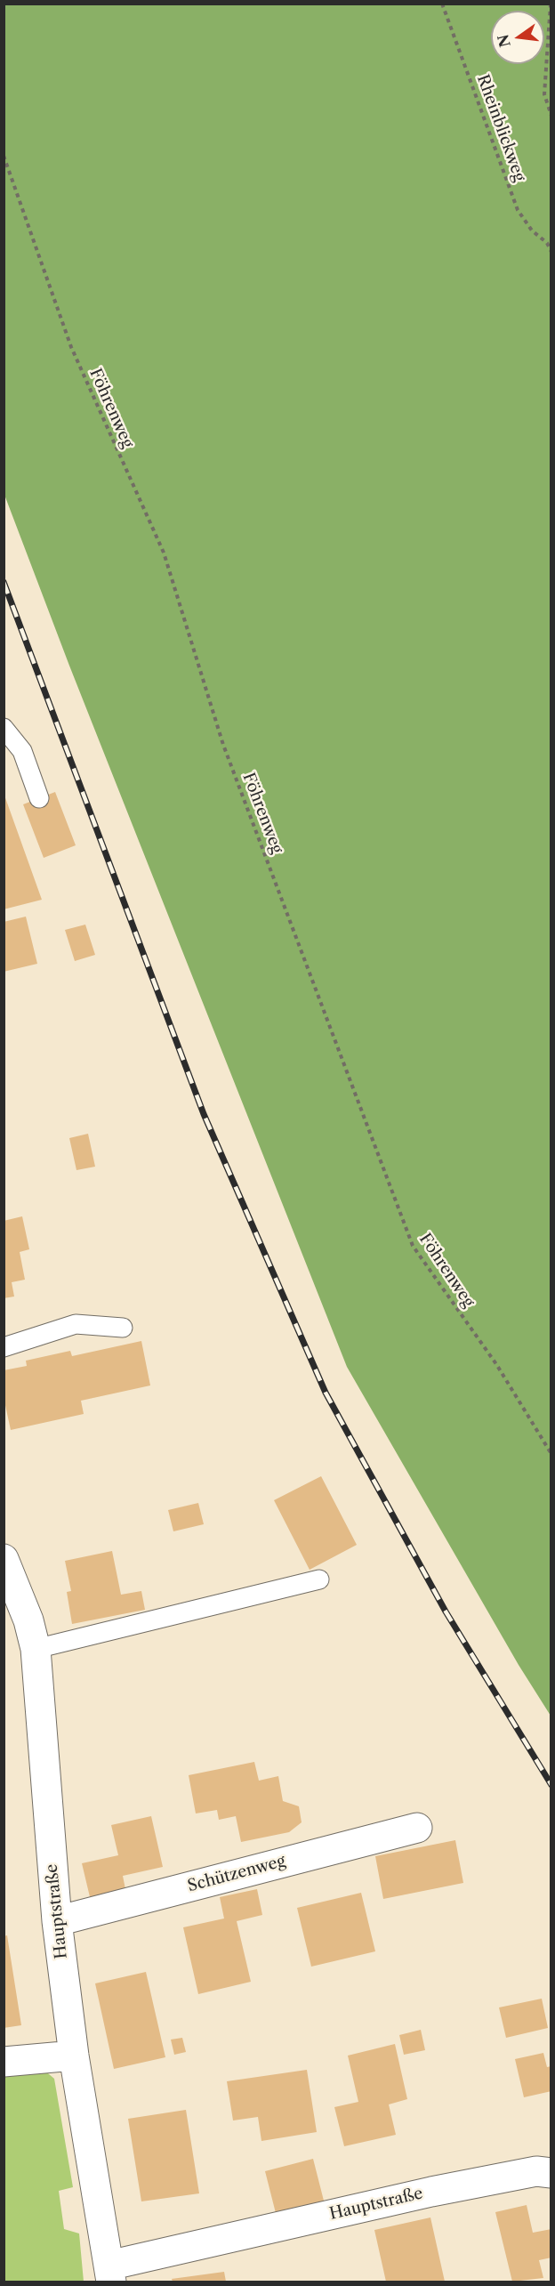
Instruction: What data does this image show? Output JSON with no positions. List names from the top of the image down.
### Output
{
  "streets": {
    "street": ["Schützenweg", "Hauptstraße"],
    "path": ["Rheinblickweg", "Föhrenweg"]
  },
  "crossings": [
    ["Schützenweg", "Hauptstraße"]
  ],
  "north": "left"
}
